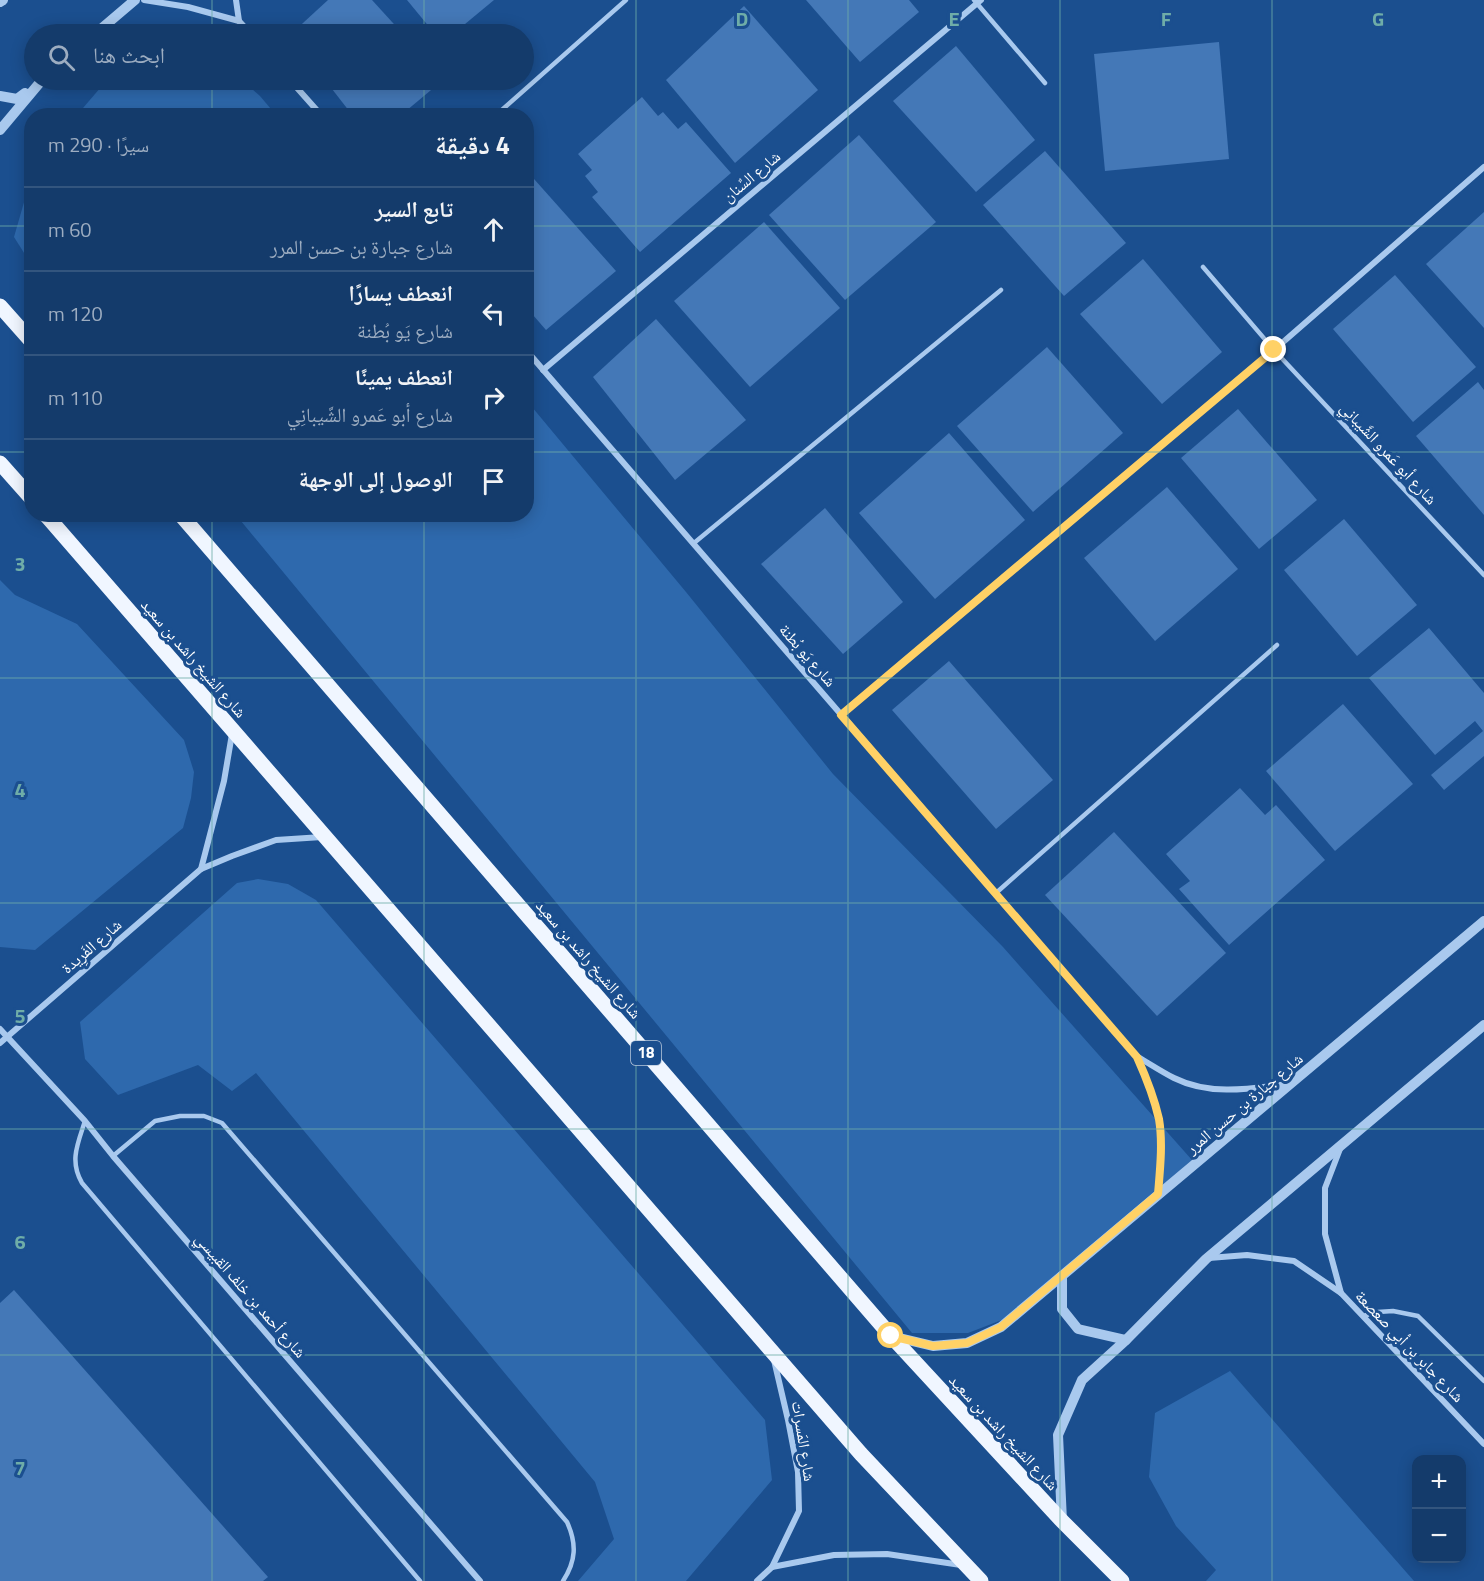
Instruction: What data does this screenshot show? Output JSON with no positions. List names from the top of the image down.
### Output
{
  "streets": {
    "main road": ["شارع الشيخ راشد بن سعيد", "18"],
    "street": [
      "شارع السِّنان",
      "شارع يَو بُطنة",
      "شارع الفَرِيدة",
      "شارع جبارة بن حسن المرر",
      "شارع أحمد بن خلف القبيسي",
      "شارع جابر بن أبي صعصعة",
      "شارع المَسرات"
    ],
    "lane": ["شارع أبو عَمرو الشَّيبانِي"]
  },
  "crossings": [
    ["شارع السِّنان", "شارع يَو بُطنة"],
    ["شارع يَو بُطنة", "شارع جبارة بن حسن المرر"],
    ["شارع الشيخ راشد بن سعيد", "شارع الفَرِيدة"],
    ["شارع الشيخ راشد بن سعيد", "شارع جبارة بن حسن المرر"],
    ["شارع الشيخ راشد بن سعيد", "شارع المَسرات"],
    ["شارع الفَرِيدة", "شارع أحمد بن خلف القبيسي"]
  ],
  "page": {
    "search": "ابحث هنا",
    "heading": ["4 دقيقة", "سيرًا · 290 m"],
    "list": [
      ["تابع السير", "شارع جبارة بن حسن المرر", "60 m"],
      ["انعطف يسارًا", "شارع يَو بُطنة", "120 m"],
      ["انعطف يمينًا", "شارع أبو عَمرو الشَّيبانِي", "110 m"],
      "الوصول إلى الوجهة"
    ],
    "map_buttons": ["+", "−"]
  },
  "grid": {
    "columns": [
      "D",
      "E",
      "F",
      "G"
    ],
    "rows": [
      "3",
      "4",
      "5",
      "6",
      "7"
    ]
  }
}
